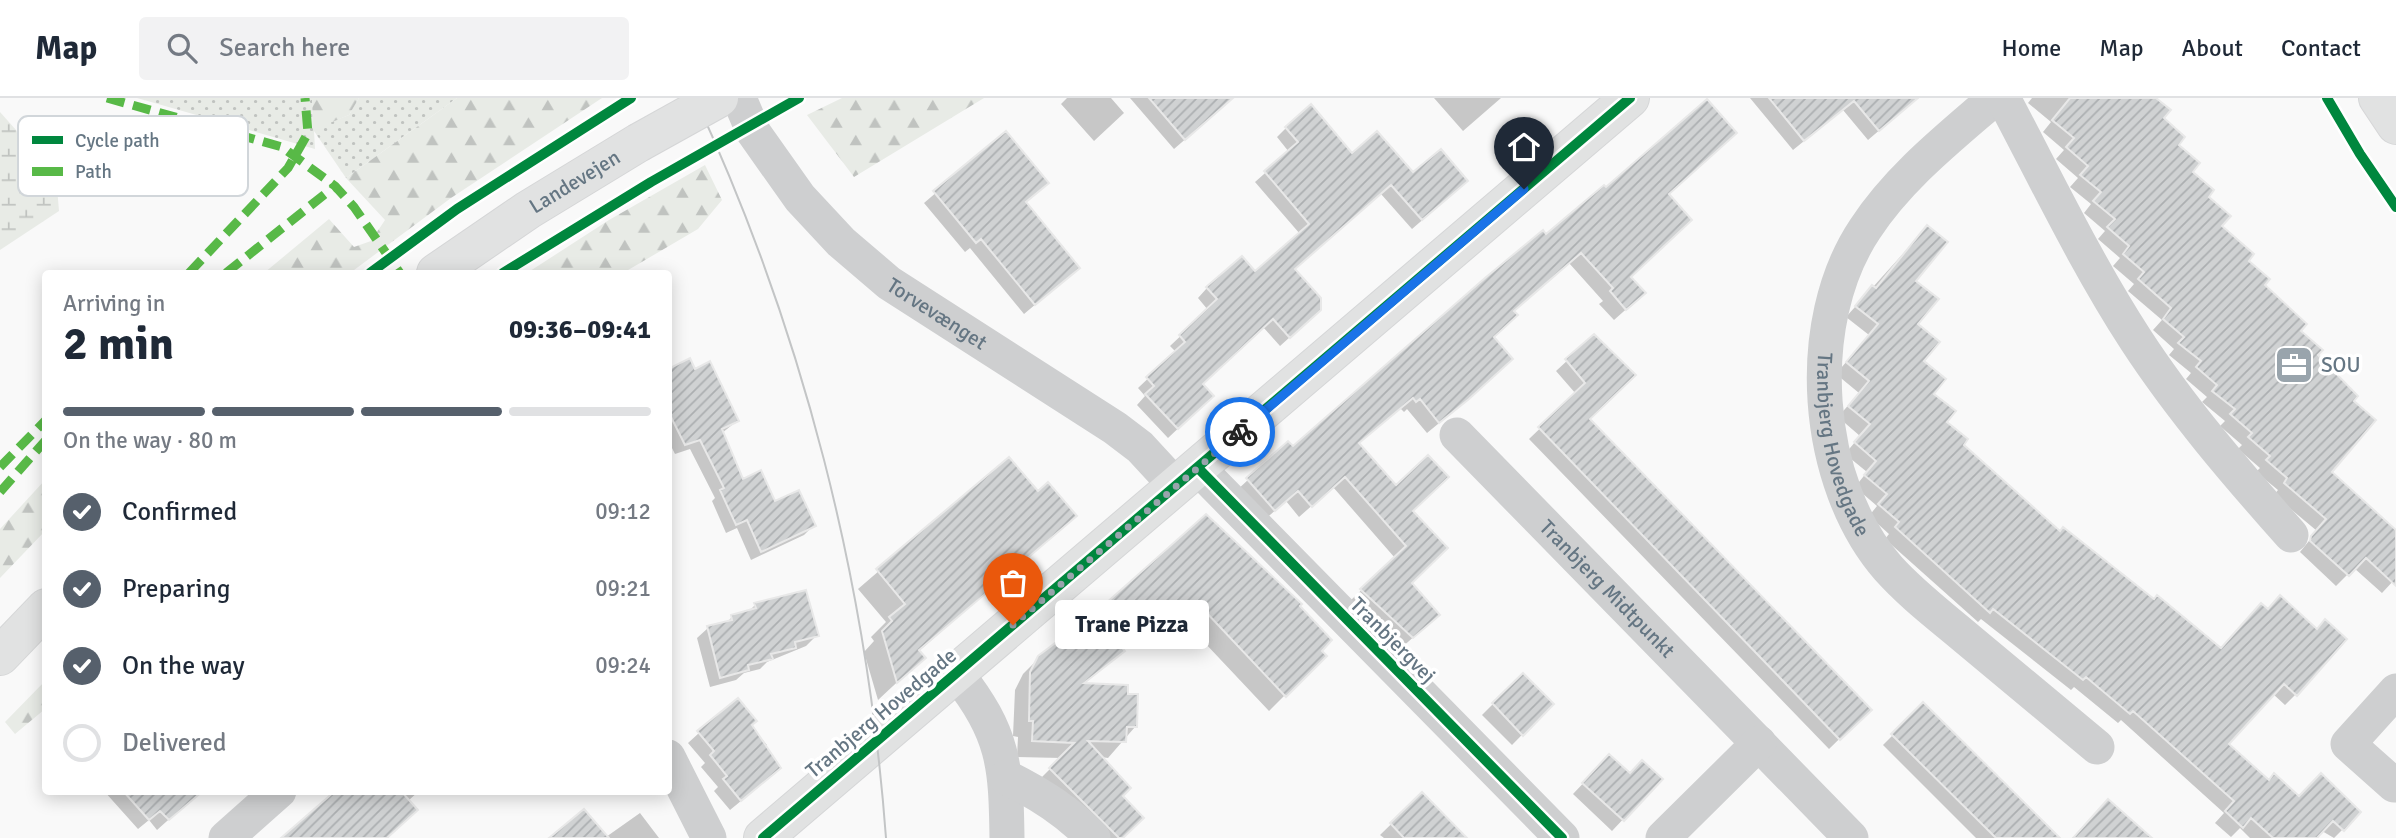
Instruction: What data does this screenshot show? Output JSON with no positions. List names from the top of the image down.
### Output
{
  "streets": {
    "street": [
      "Landevejen",
      "Torvevænget",
      "Tranbjerg Hovedgade",
      "Tranbjerg Midtpunkt",
      "Tranbjergvej"
    ]
  },
  "crossings": [
    ["Torvevænget", "Tranbjerg Hovedgade"],
    ["Torvevænget", "Tranbjergvej"],
    ["Tranbjerg Hovedgade", "Tranbjergvej"]
  ],
  "places": {
    "office": ["SOU"],
    "other": ["Trane Pizza"]
  },
  "legend": ["Cycle path", "Path"],
  "page": {
    "header": "Map",
    "search": "Search here",
    "nav": [
      "Home",
      "Map",
      "About",
      "Contact"
    ],
    "heading": ["2 min", "Arriving in", "09:36–09:41"],
    "bar": "On the way · 80 m",
    "list": [
      ["Confirmed", "09:12"],
      ["Preparing", "09:21"],
      ["On the way", "09:24"],
      "Delivered"
    ],
    "bubble": "Trane Pizza"
  }
}
